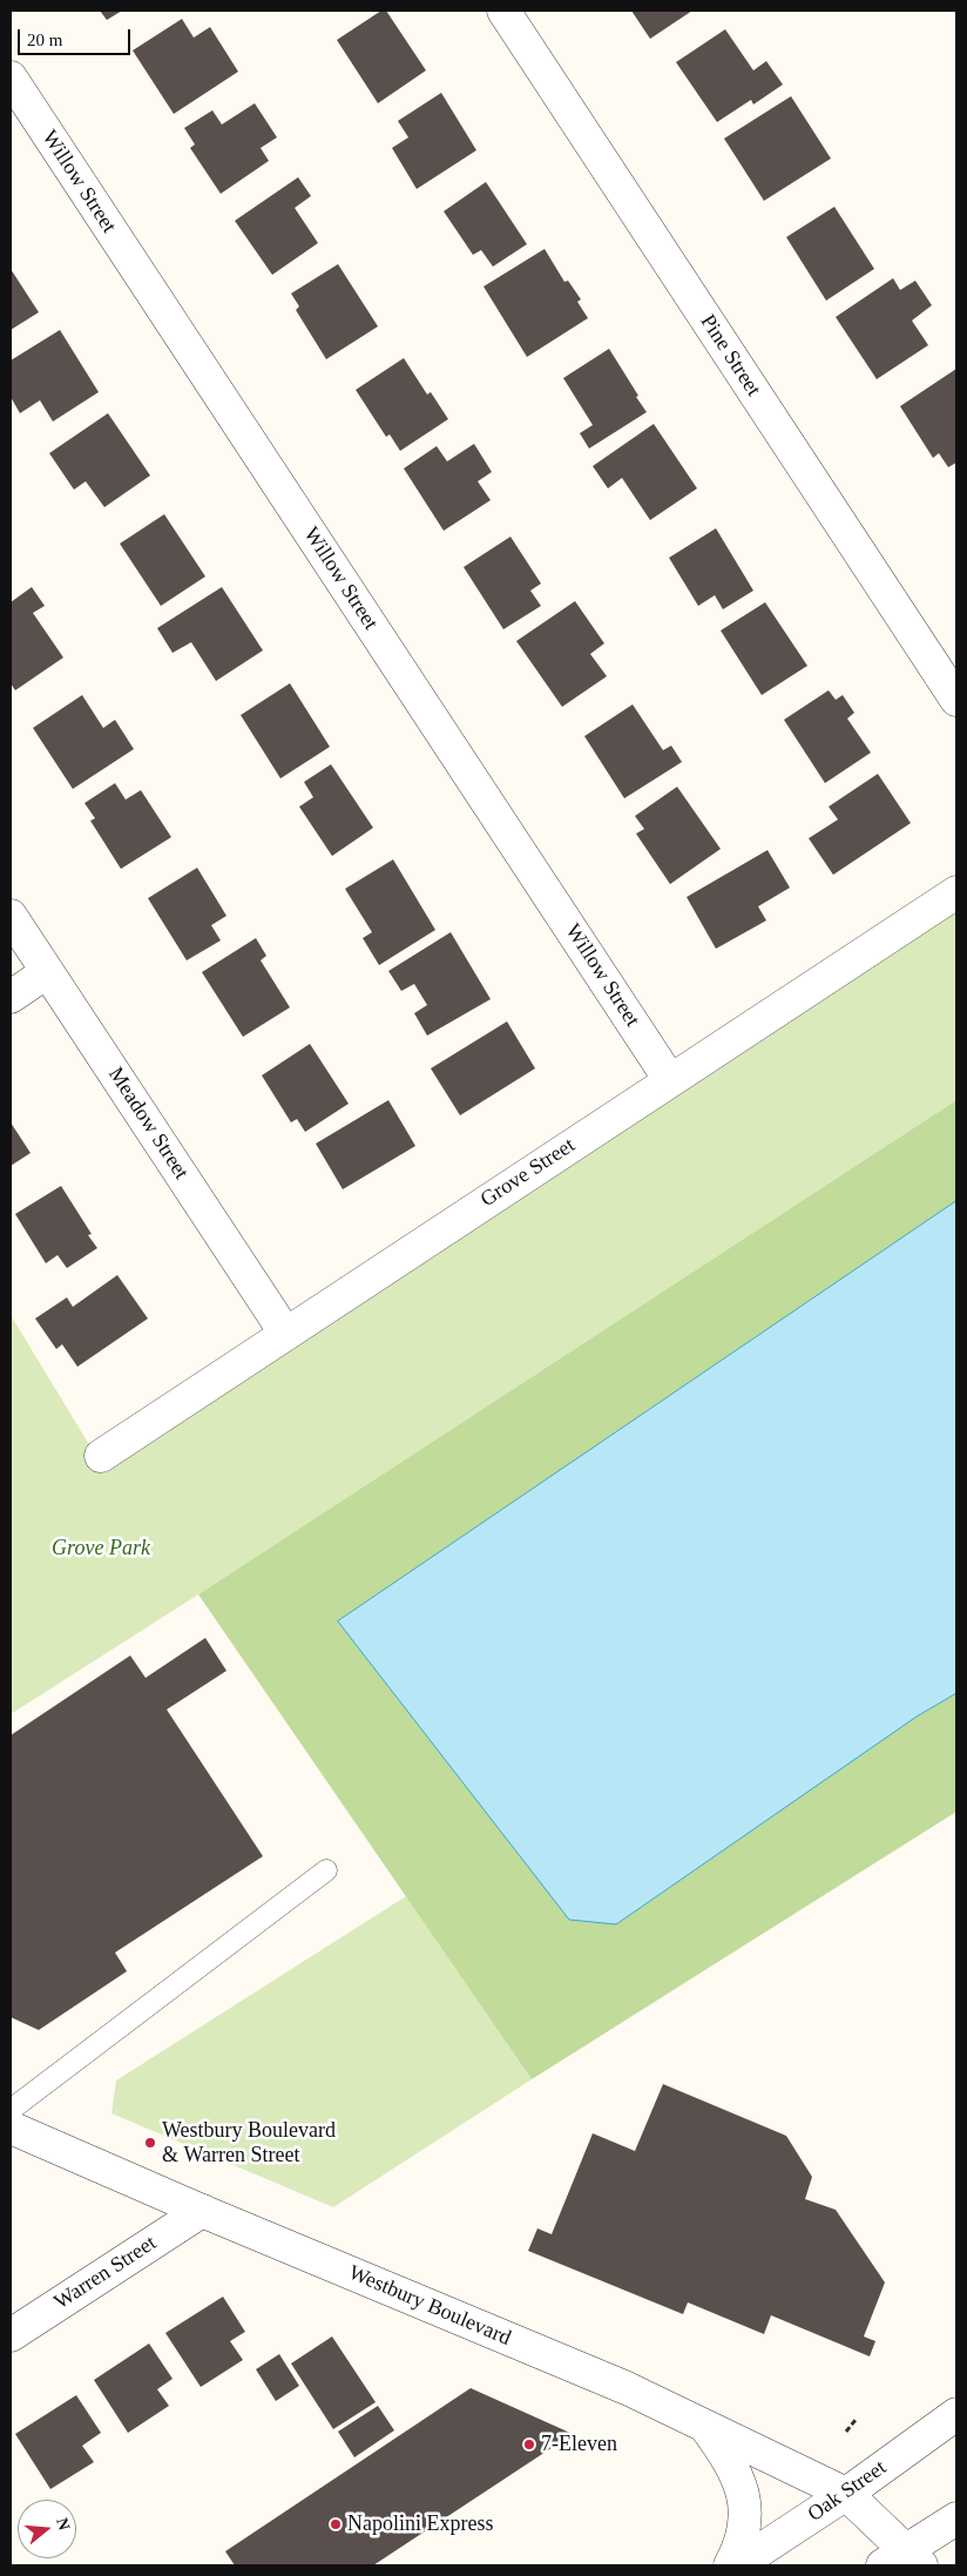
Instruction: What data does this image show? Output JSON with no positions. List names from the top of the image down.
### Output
{
  "streets": {
    "street": [
      "Willow Street",
      "Pine Street",
      "Meadow Street",
      "Grove Street",
      "Warren Street",
      "Westbury Boulevard",
      "Oak Street"
    ]
  },
  "crossings": [
    ["Willow Street", "Grove Street"],
    ["Meadow Street", "Grove Street"],
    ["Warren Street", "Westbury Boulevard"],
    ["Westbury Boulevard", "Oak Street"]
  ],
  "parks": ["Grove Park"],
  "places": ["Westbury Boulevard & Warren Street", "7-Eleven", "Napolini Express"],
  "scale_bar": "20 m",
  "north": "right"
}
